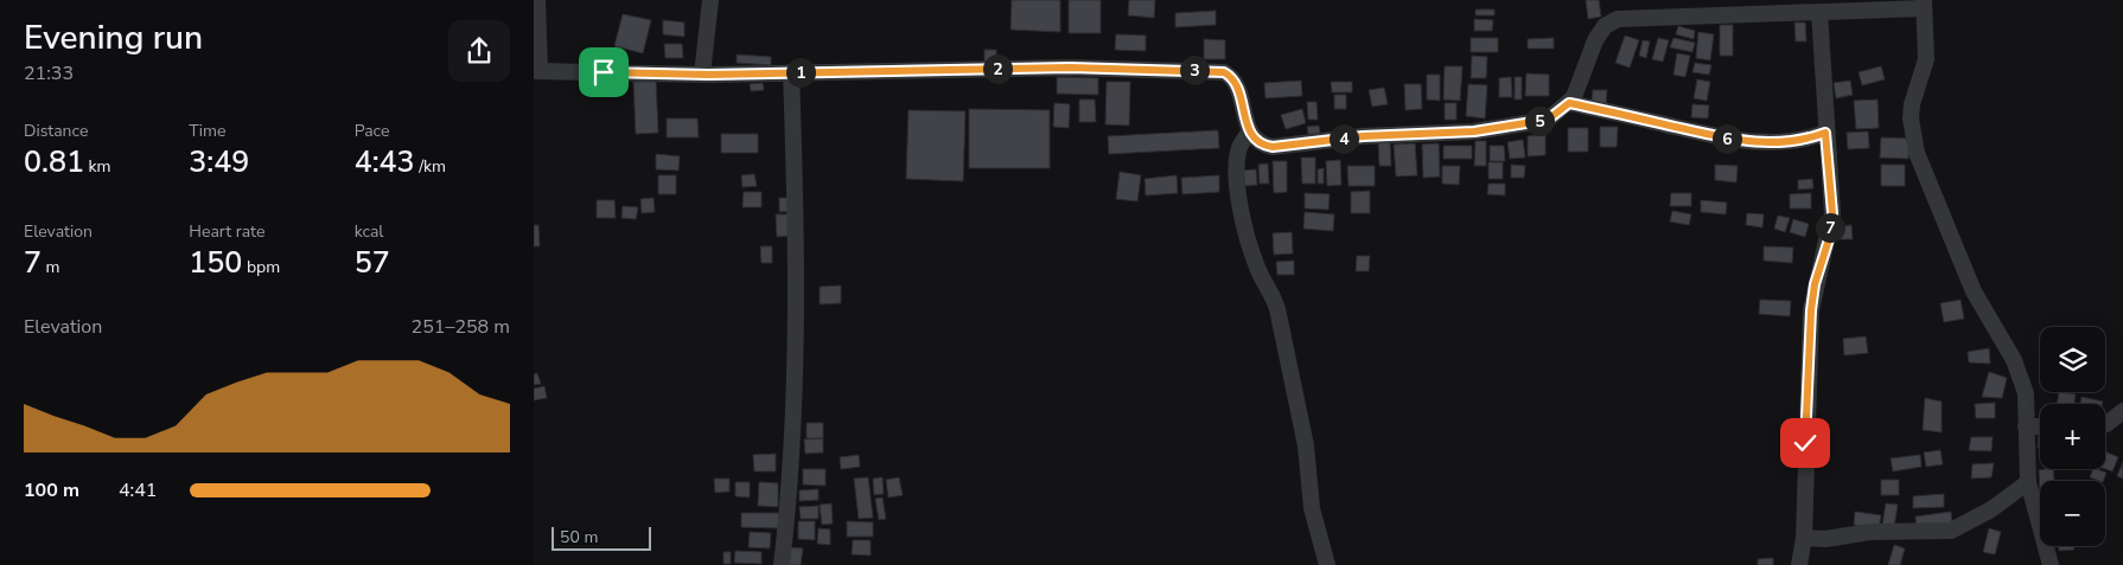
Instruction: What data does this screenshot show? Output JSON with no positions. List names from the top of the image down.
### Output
{
  "scale_bar": "50 m",
  "page": {
    "heading": ["Evening run", "21:33"],
    "pins": [
      "2",
      "3",
      "1",
      "5",
      "4",
      "6",
      "7"
    ],
    "stats": [
      ["Distance", "0.81 km"],
      ["Time", "3:49"],
      ["Pace", "4:43 /km"],
      ["Elevation", "7 m"],
      ["Heart rate", "150 bpm"],
      ["kcal", "57"]
    ],
    "chart": ["Elevation", "251–258 m"],
    "map_buttons": ["+", "−"],
    "list": [
      {
        "name": "100 m",
        "note": "4:41"
      }
    ],
    "scale": "50 m"
  }
}
